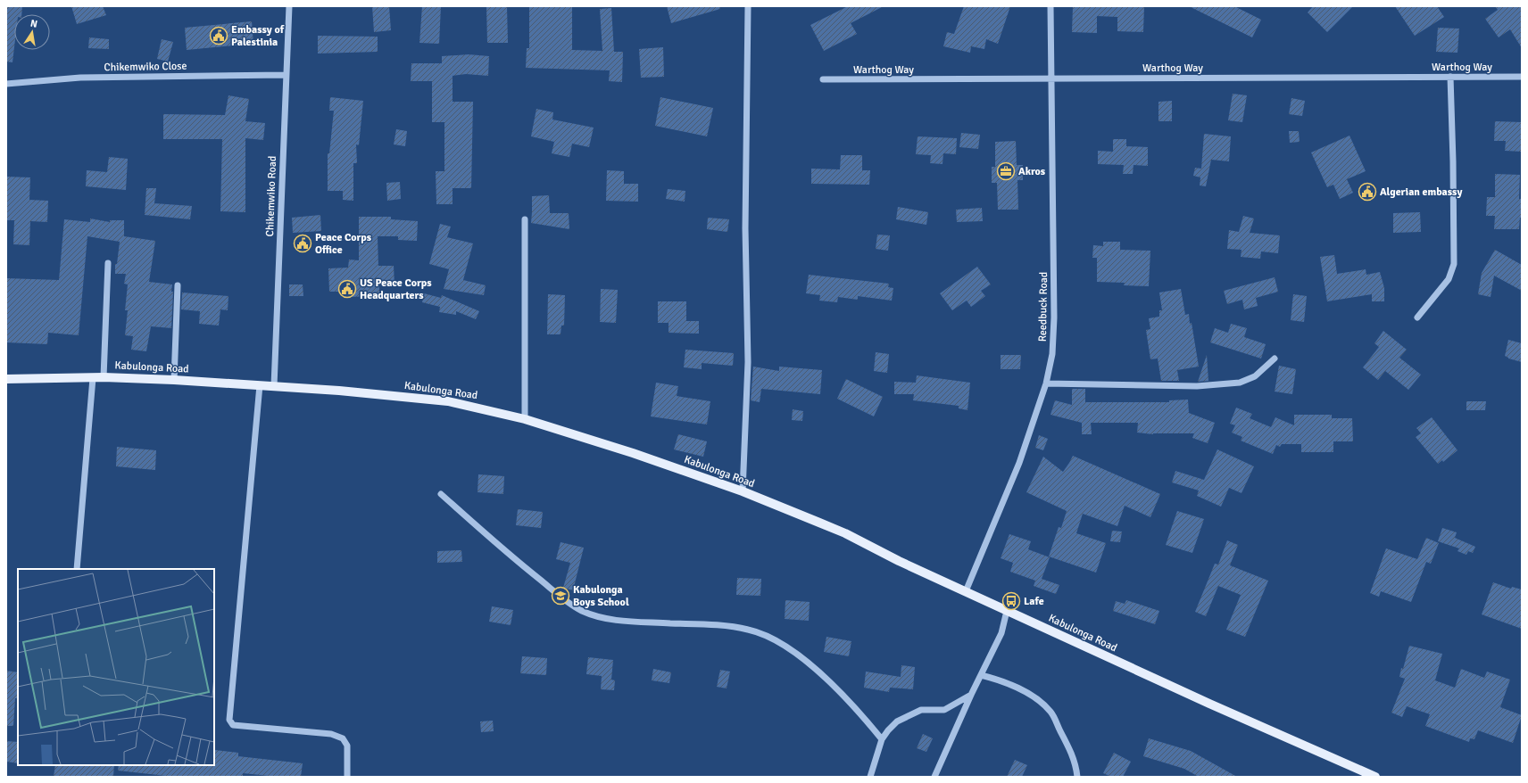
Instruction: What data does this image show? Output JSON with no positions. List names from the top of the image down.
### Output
{
  "streets": {
    "main road": ["Kabulonga Road"],
    "street": [
      "Chikemwiko Close",
      "Warthog Way",
      "Chikemwiko Road",
      "Reedbuck Road"
    ]
  },
  "crossings": [
    ["Chikemwiko Close", "Chikemwiko Road"],
    ["Warthog Way", "Reedbuck Road"],
    ["Chikemwiko Road", "Kabulonga Road"],
    ["Reedbuck Road", "Kabulonga Road"]
  ],
  "places": {
    "public building": [
      "Embassy of Palestinia",
      "Algerian embassy",
      "Peace Corps Office",
      "US Peace Corps Headquarters"
    ],
    "office": ["Akros"],
    "school or university": ["Kabulonga Boys School"],
    "bus stop": ["Lafe"]
  },
  "north": "top"
}
